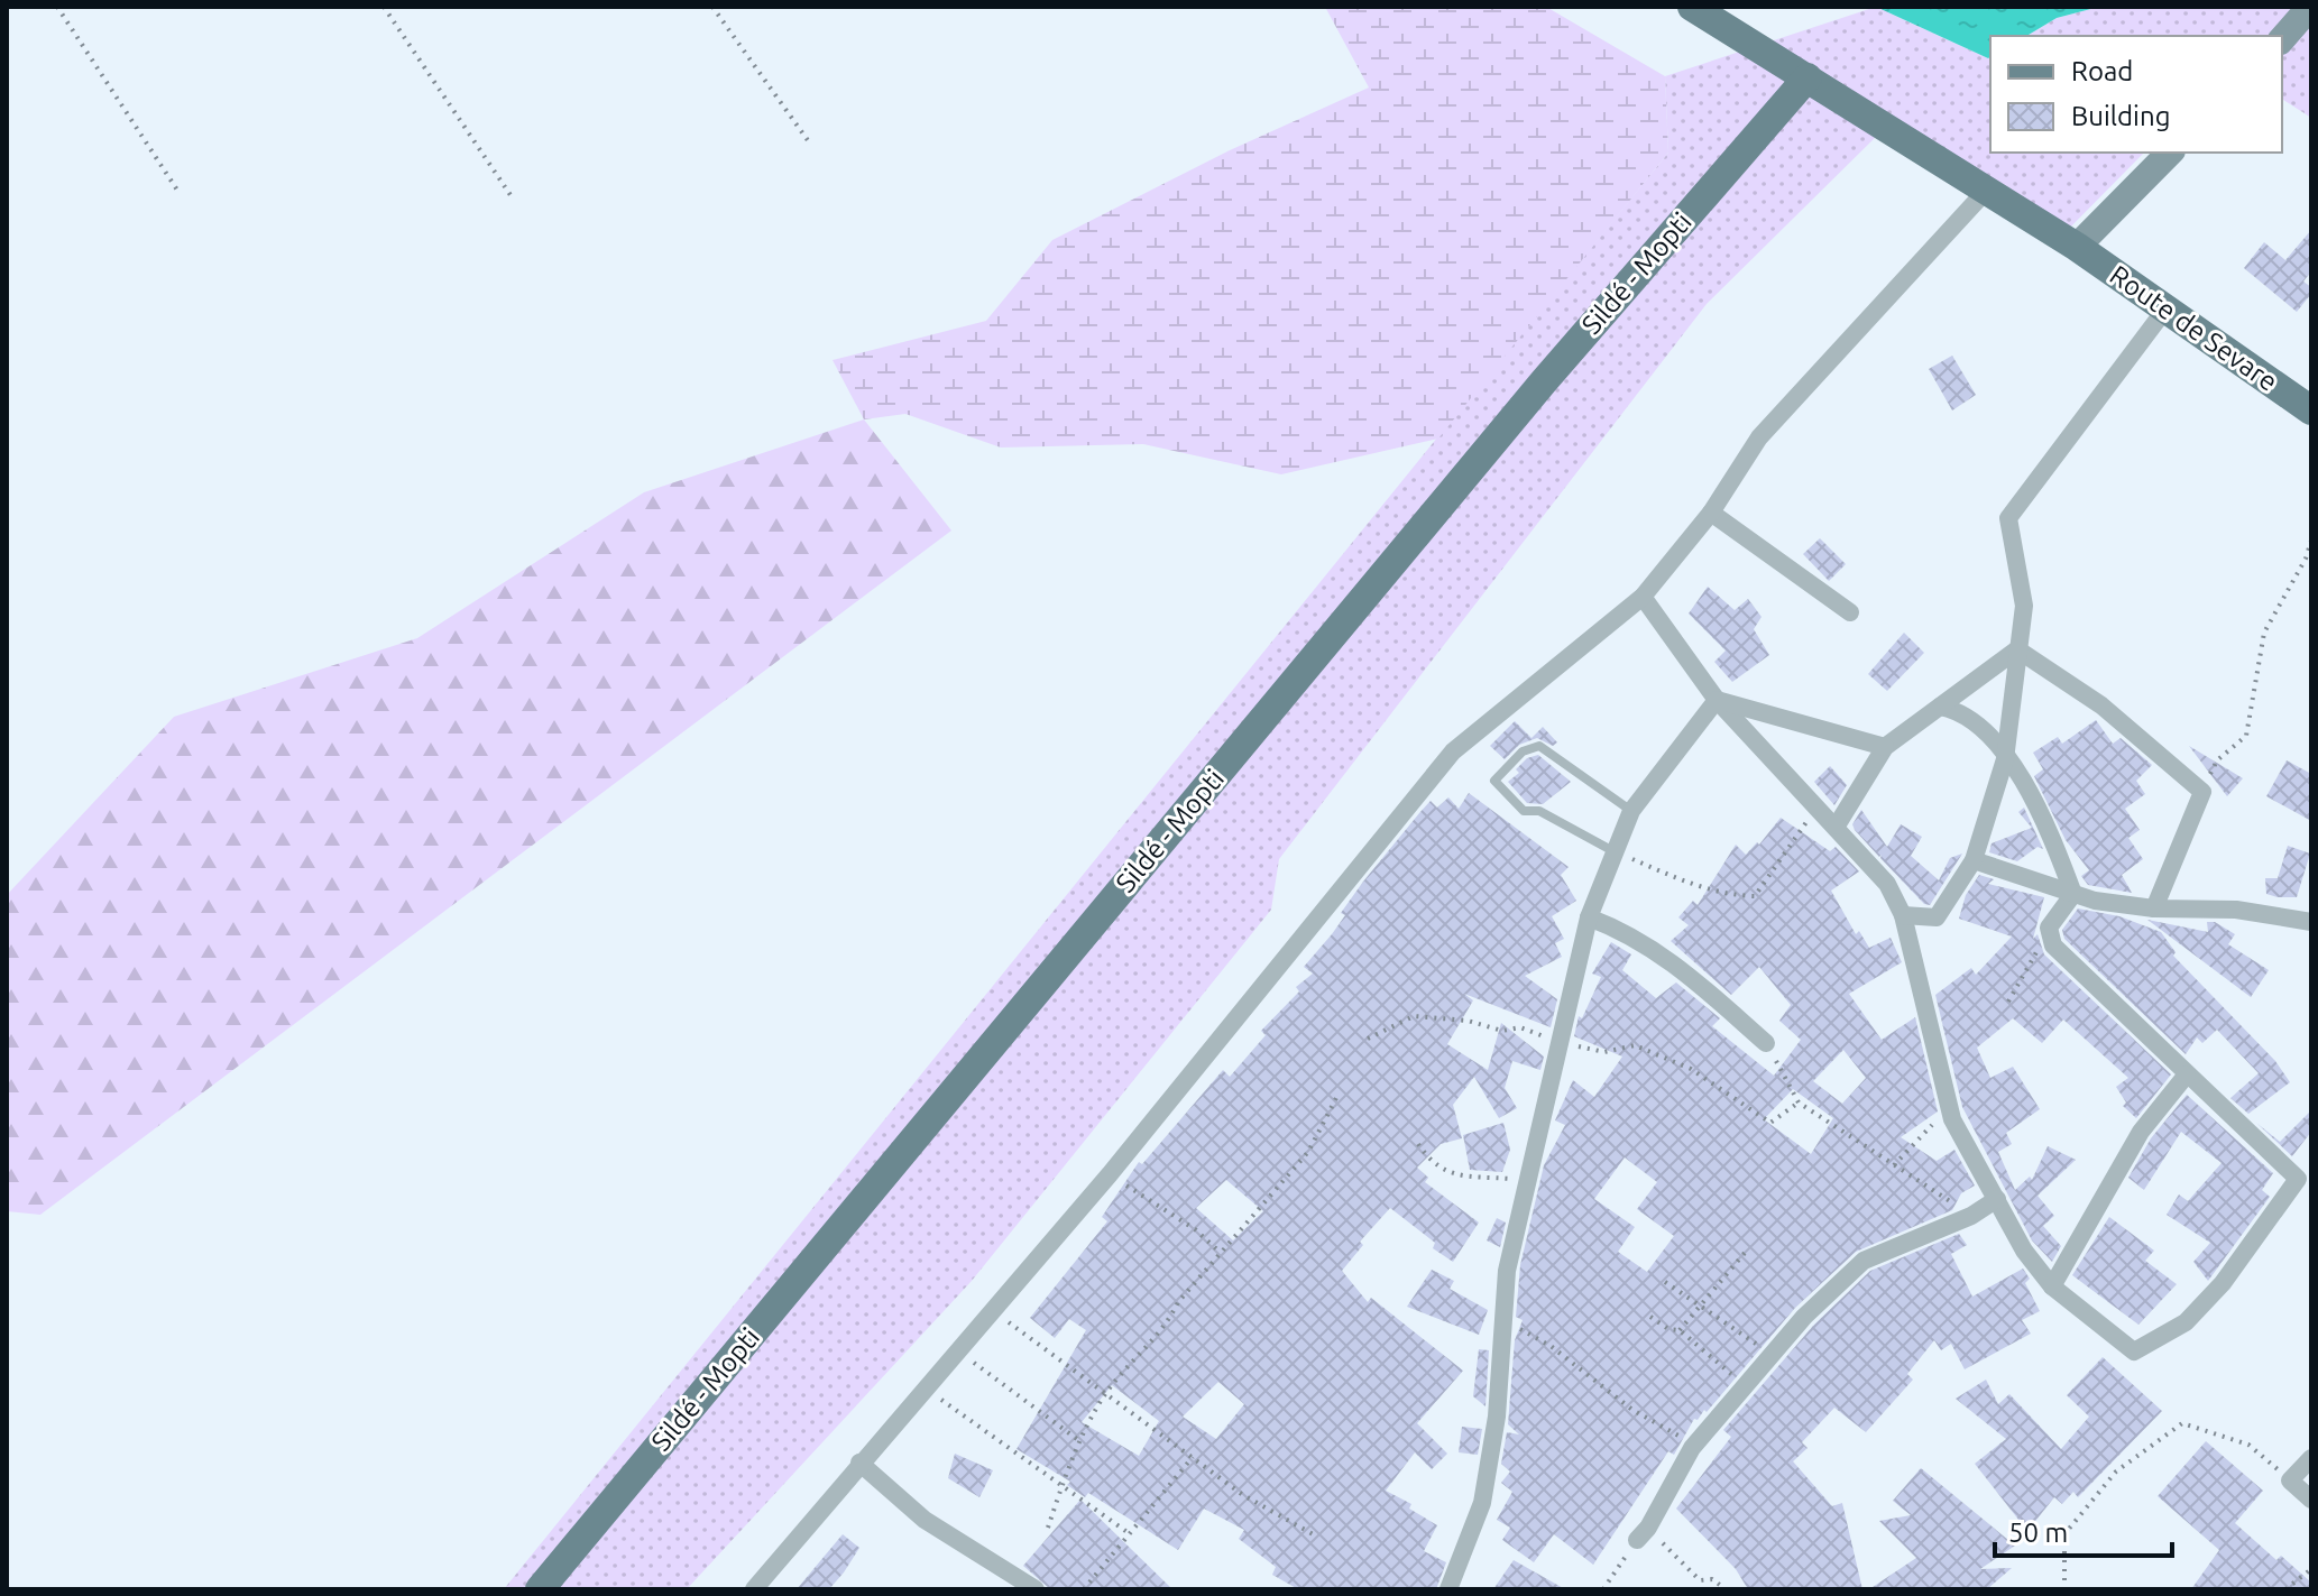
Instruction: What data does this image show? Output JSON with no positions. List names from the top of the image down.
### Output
{
  "streets": {
    "main road": ["Sildé - Mopti", "Route de Sevare"]
  },
  "crossings": [
    ["Sildé - Mopti", "Route de Sevare"]
  ],
  "legend": ["Road", "Building"],
  "scale_bar": "50 m"
}
